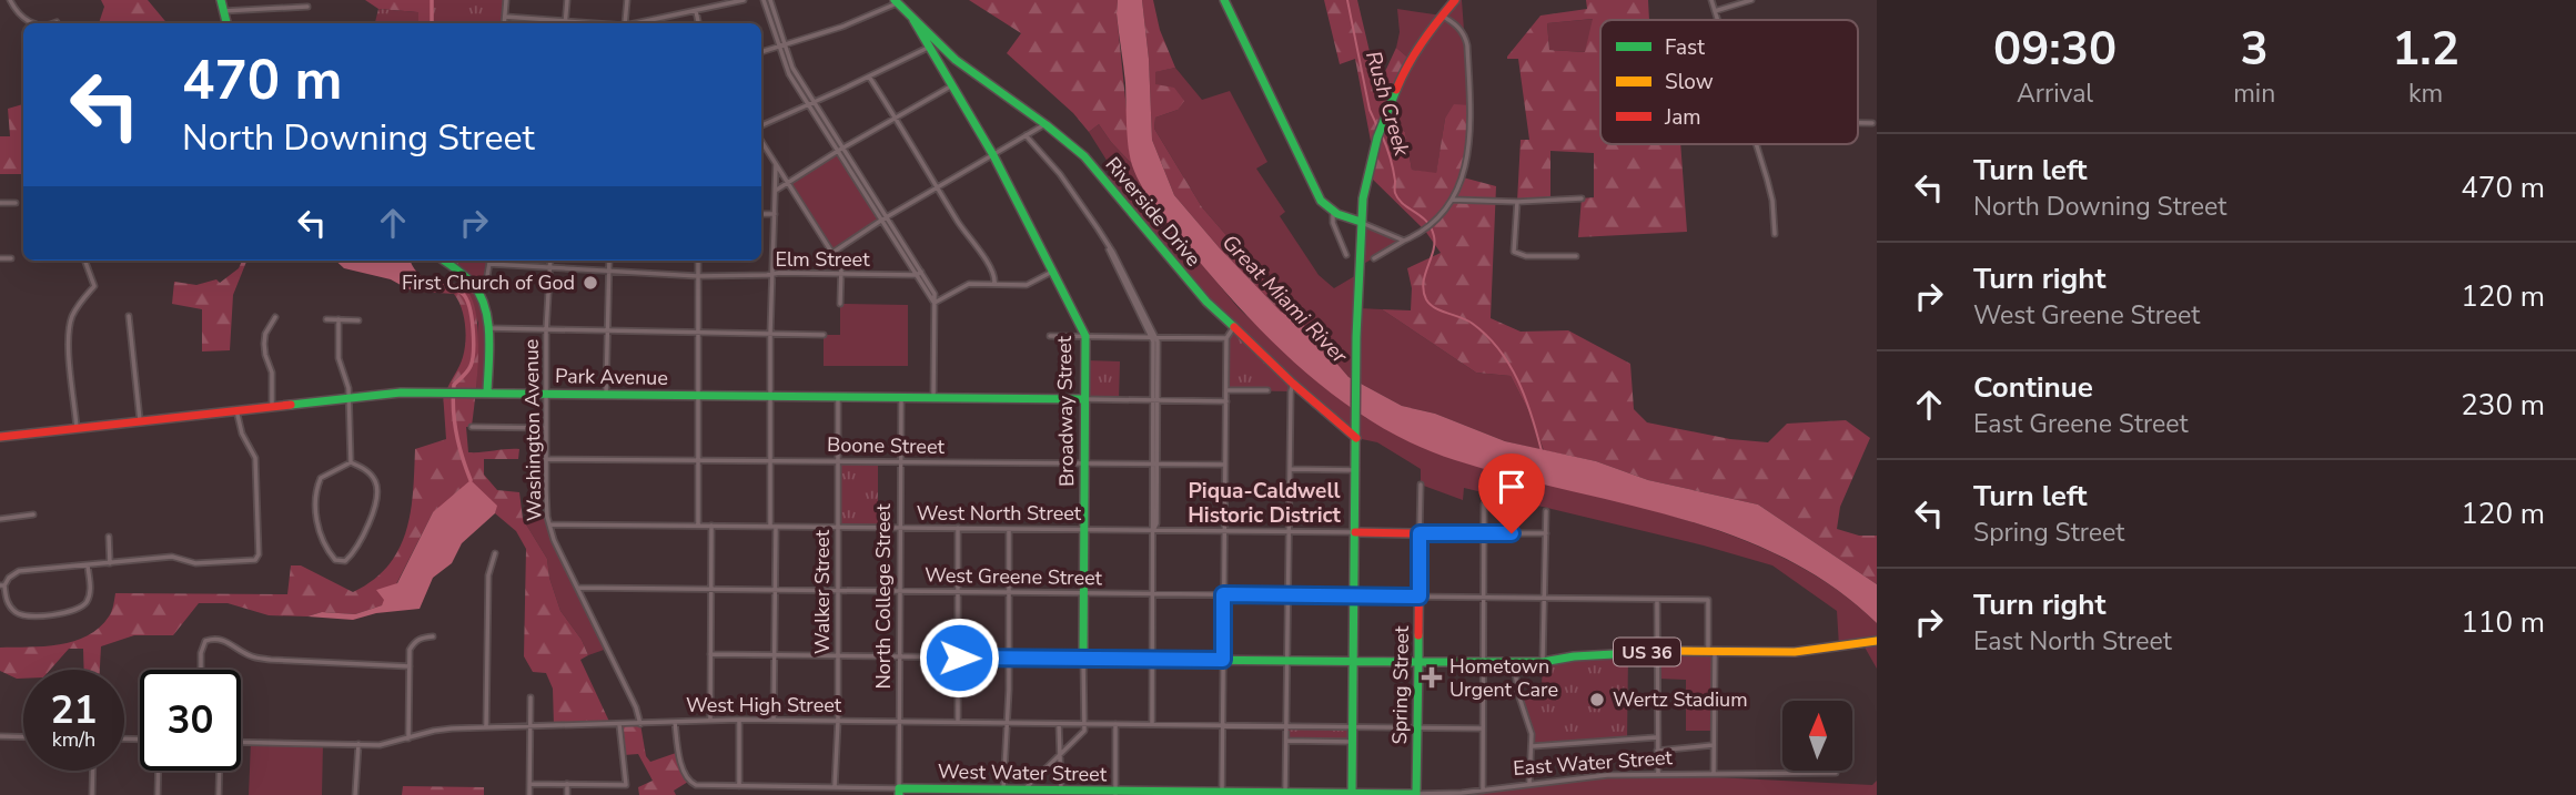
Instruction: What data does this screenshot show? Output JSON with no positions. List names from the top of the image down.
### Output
{
  "streets": {
    "street": [
      "Riverside Drive",
      "Elm Street",
      "Park Avenue",
      "Broadway Street",
      "Washington Avenue",
      "Boone Street",
      "West North Street",
      "West Greene Street",
      "Walker Street",
      "North College Street",
      "US 36",
      "Spring Street",
      "West High Street",
      "East Water Street",
      "West Water Street"
    ]
  },
  "crossings": [
    ["Riverside Drive", "Broadway Street"],
    ["Elm Street", "Washington Avenue"],
    ["Park Avenue", "Broadway Street"],
    ["Park Avenue", "Washington Avenue"],
    ["Park Avenue", "Walker Street"],
    ["Park Avenue", "North College Street"],
    ["Broadway Street", "Boone Street"],
    ["Broadway Street", "West North Street"],
    ["Broadway Street", "West Greene Street"],
    ["Broadway Street", "West High Street"],
    ["Washington Avenue", "Boone Street"],
    ["Washington Avenue", "West North Street"],
    ["Washington Avenue", "West Greene Street"],
    ["Washington Avenue", "West High Street"],
    ["Boone Street", "Walker Street"],
    ["Boone Street", "North College Street"],
    ["West North Street", "Walker Street"],
    ["West North Street", "North College Street"],
    ["West Greene Street", "Walker Street"],
    ["West Greene Street", "North College Street"],
    ["West Greene Street", "US 36"],
    ["West Greene Street", "Spring Street"],
    ["Walker Street", "West High Street"],
    ["Walker Street", "West Water Street"],
    ["North College Street", "West High Street"],
    ["North College Street", "West Water Street"],
    ["US 36", "Spring Street"],
    ["Spring Street", "West High Street"],
    ["Spring Street", "East Water Street"],
    ["West High Street", "West Water Street"],
    ["East Water Street", "West Water Street"]
  ],
  "districts": ["Piqua-Caldwell Historic District"],
  "water": ["Rush Creek", "Great Miami River"],
  "places": {
    "other": ["First Church of God", "Wertz Stadium"],
    "health": ["Hometown Urgent Care"]
  },
  "legend": ["Fast", "Slow", "Jam"],
  "north": "top",
  "page": {
    "eta": [
      "09:30",
      "Arrival",
      "3",
      "min",
      "1.2",
      "km"
    ],
    "turn": ["470 m", "North Downing Street"],
    "list": [
      {
        "name": "Turn left",
        "note": "North Downing Street",
        "value": "470 m"
      },
      {
        "name": "Turn right",
        "note": "West Greene Street",
        "value": "120 m"
      },
      {
        "name": "Continue",
        "note": "East Greene Street",
        "value": "230 m"
      },
      {
        "name": "Turn left",
        "note": "Spring Street",
        "value": "120 m"
      },
      {
        "name": "Turn right",
        "note": "East North Street",
        "value": "110 m"
      }
    ],
    "speed": "21 km/h",
    "limit": "30"
  }
}
